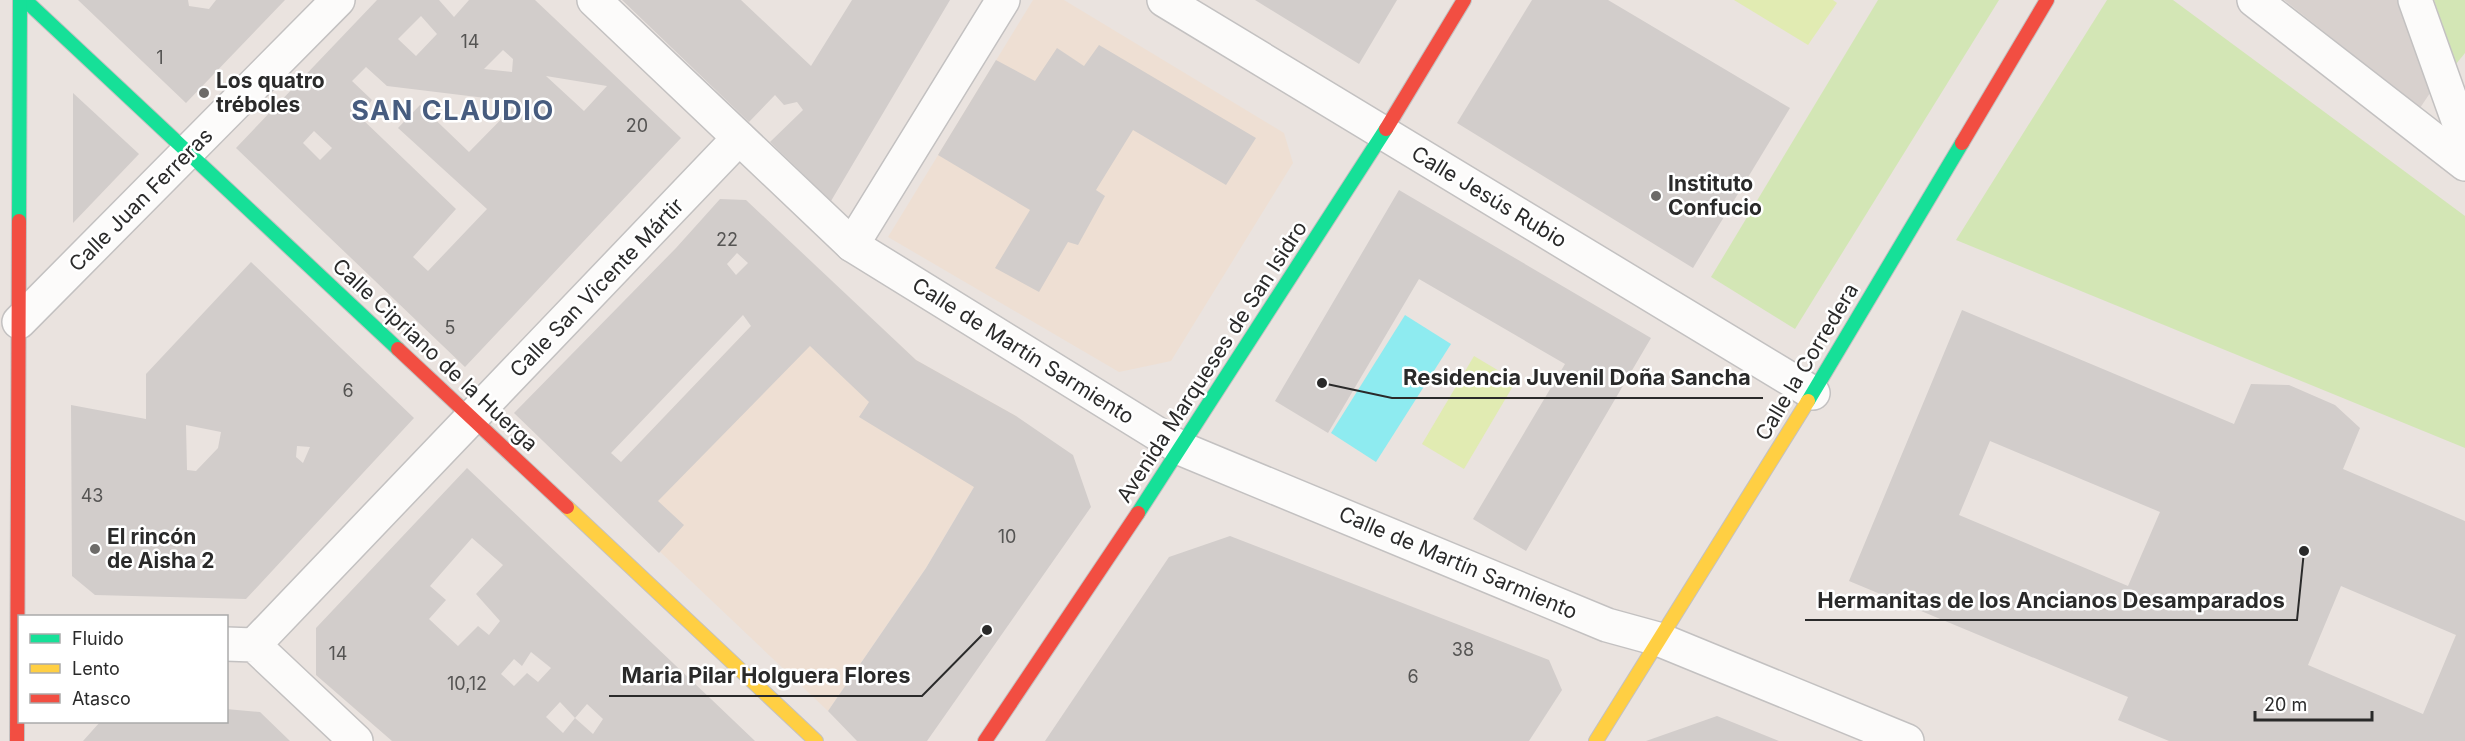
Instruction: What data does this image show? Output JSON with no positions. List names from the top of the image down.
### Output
{
  "streets": {
    "main road": ["Calle Cipriano de la Huerga", "Avenida Marqueses de San Isidro", "Calle la Corredera"],
    "street": [
      "Calle Jesús Rubio",
      "Calle Juan Ferreras",
      "Calle San Vicente Mártir",
      "Calle de Martín Sarmiento"
    ]
  },
  "crossings": [
    ["Calle Jesús Rubio", "Avenida Marqueses de San Isidro"],
    ["Calle Jesús Rubio", "Calle la Corredera"],
    ["Calle Juan Ferreras", "Calle Cipriano de la Huerga"],
    ["Calle San Vicente Mártir", "Calle de Martín Sarmiento"],
    ["Calle San Vicente Mártir", "Calle Cipriano de la Huerga"],
    ["Calle de Martín Sarmiento", "Avenida Marqueses de San Isidro"],
    ["Calle de Martín Sarmiento", "Calle la Corredera"]
  ],
  "districts": ["SAN CLAUDIO"],
  "places": [
    "Los quatro tréboles",
    "Instituto Confucio",
    "Residencia Juvenil Doña Sancha",
    "El rincón de Aisha 2",
    "Hermanitas de los Ancianos Desamparados",
    "Maria Pilar Holguera Flores"
  ],
  "house_numbers": [
    "14",
    "1",
    "20",
    "22",
    "5",
    "6",
    "43",
    "10",
    "38",
    "14",
    "6",
    "10,12"
  ],
  "legend": ["Fluido", "Lento", "Atasco"],
  "scale_bar": "20 m"
}
